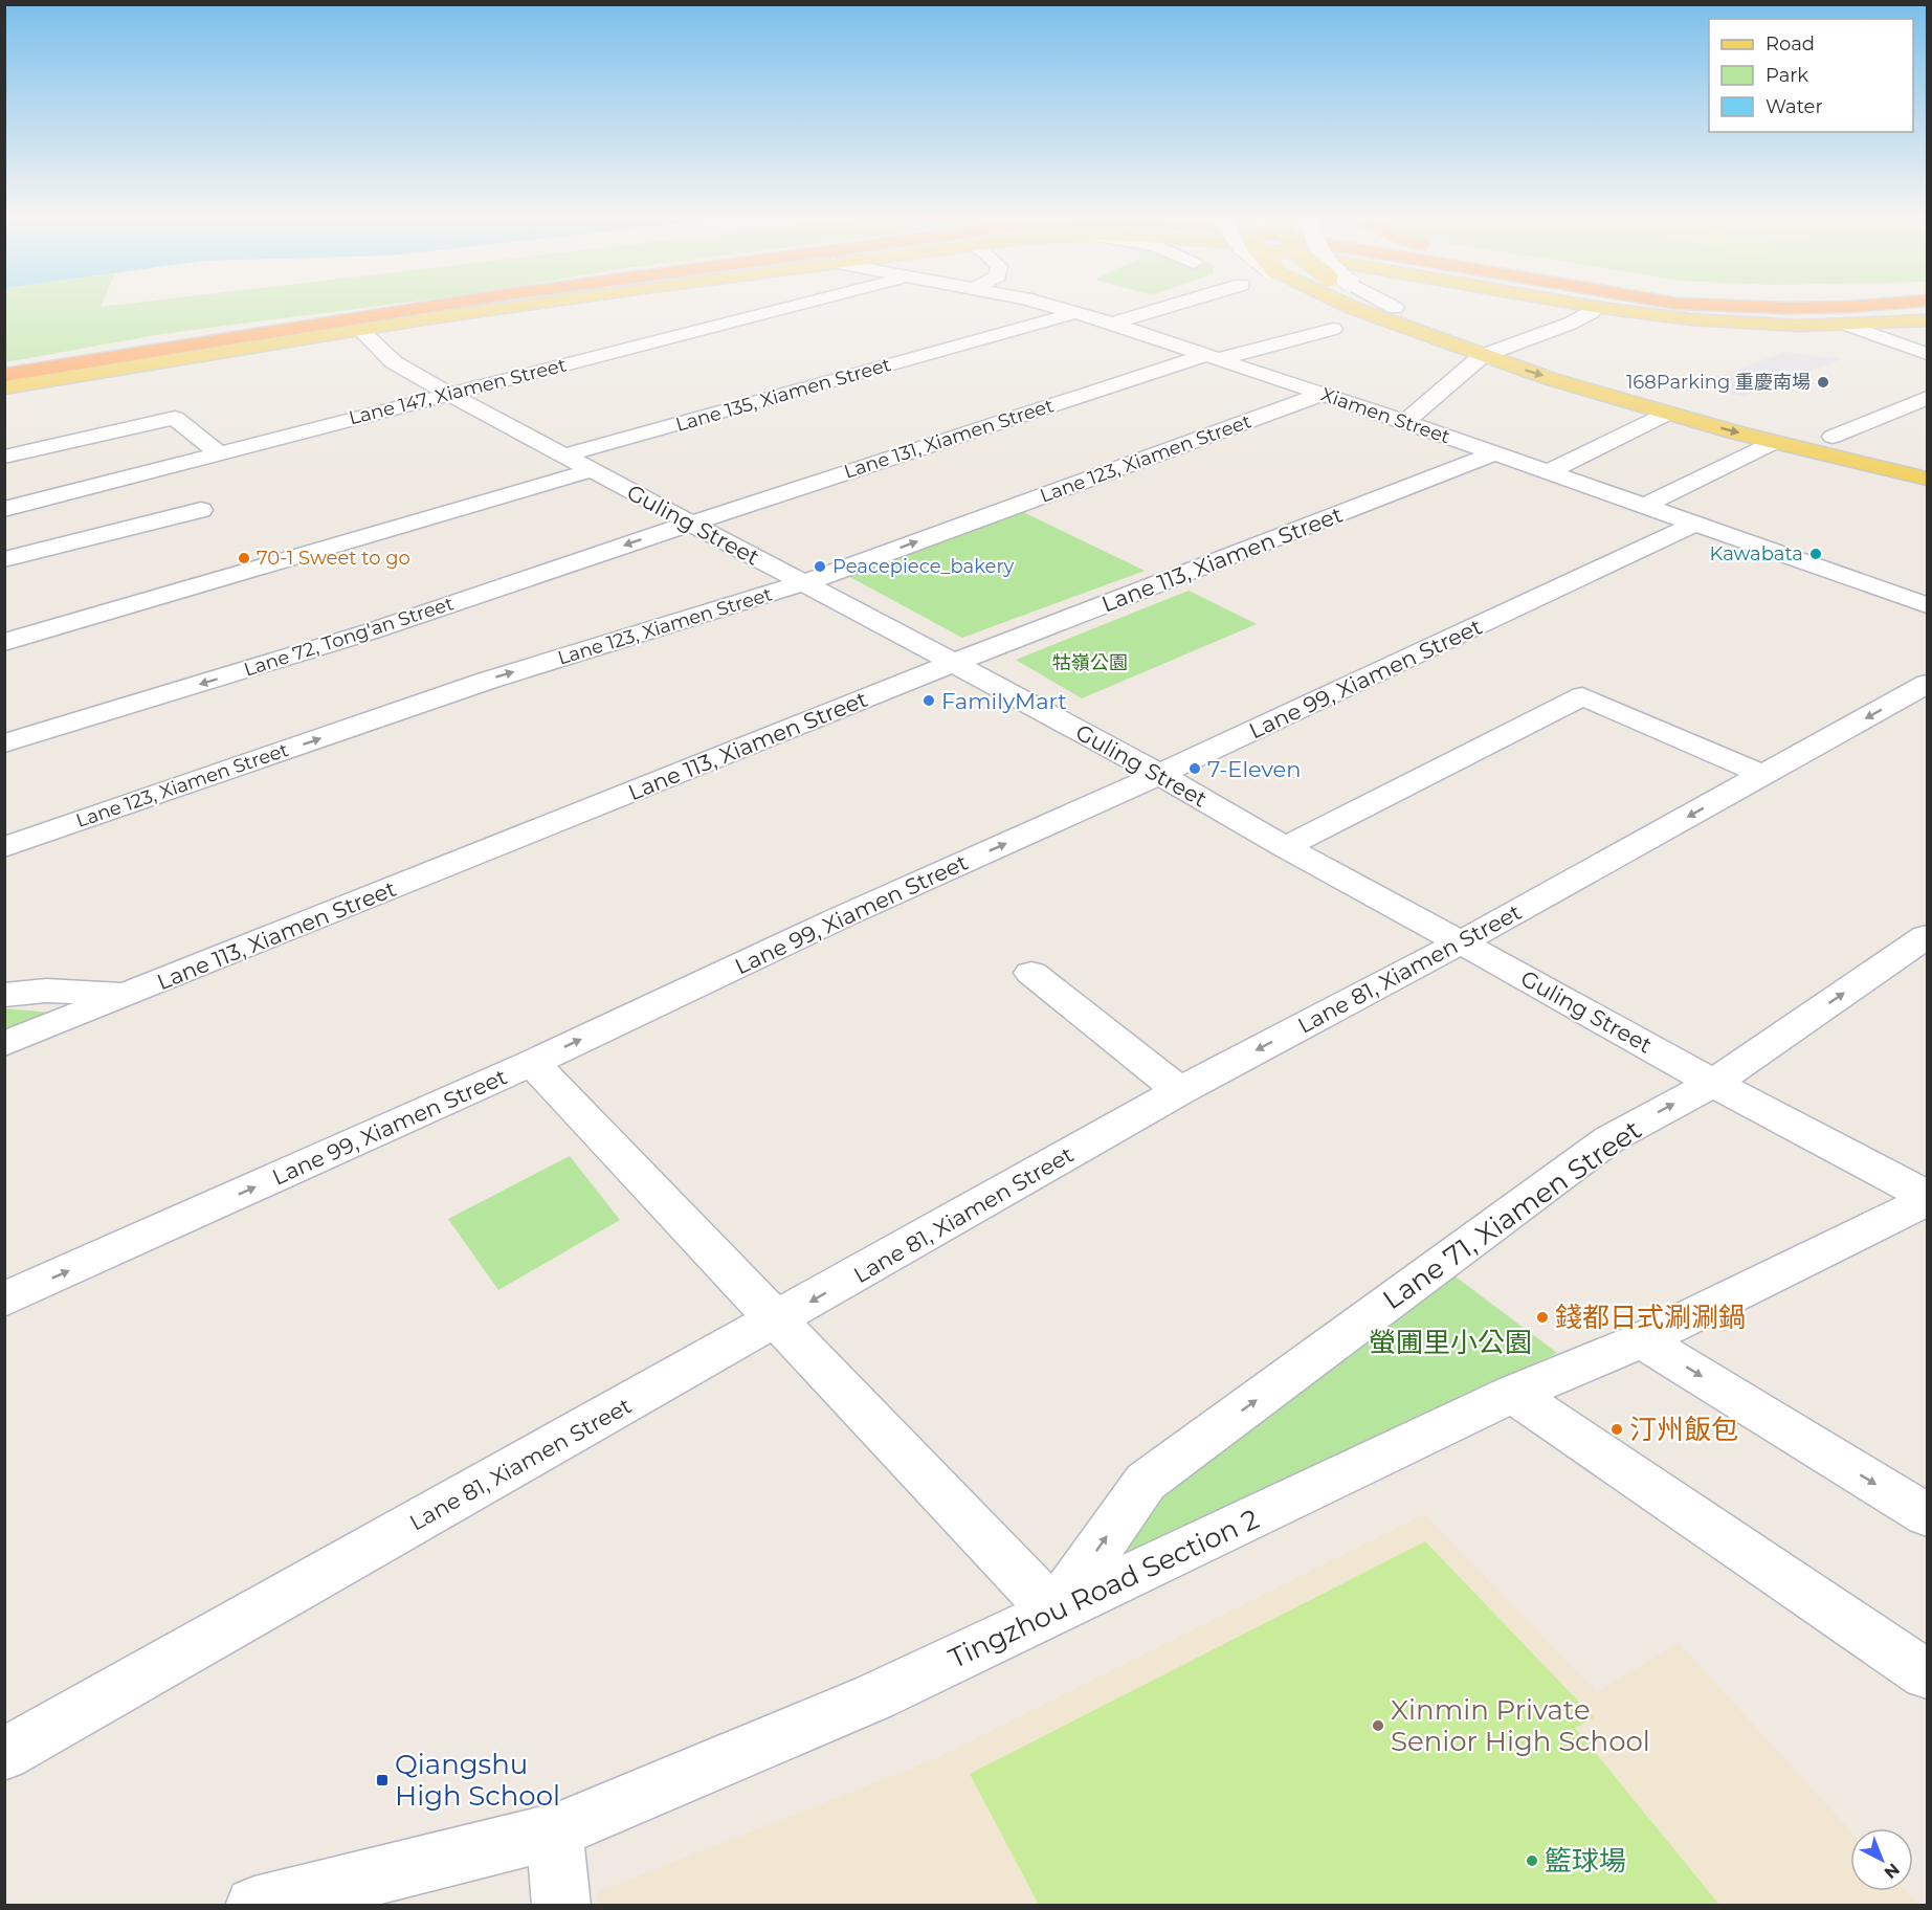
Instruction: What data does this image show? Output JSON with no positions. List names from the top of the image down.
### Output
{
  "streets": {
    "street": [
      "Lane 147, Xiamen Street",
      "Lane 135, Xiamen Street",
      "Xiamen Street",
      "Lane 131, Xiamen Street",
      "Lane 123, Xiamen Street",
      "Guling Street",
      "Lane 113, Xiamen Street",
      "Lane 72, Tong'an Street",
      "Lane 99, Xiamen Street",
      "Lane 81, Xiamen Street",
      "Lane 71, Xiamen Street",
      "Tingzhou Road Section 2"
    ]
  },
  "crossings": [
    ["Lane 147, Xiamen Street", "Guling Street"],
    ["Lane 135, Xiamen Street", "Xiamen Street"],
    ["Lane 135, Xiamen Street", "Guling Street"],
    ["Xiamen Street", "Lane 131, Xiamen Street"],
    ["Xiamen Street", "Lane 123, Xiamen Street"],
    ["Xiamen Street", "Lane 113, Xiamen Street"],
    ["Xiamen Street", "Lane 99, Xiamen Street"],
    ["Lane 131, Xiamen Street", "Guling Street"],
    ["Lane 131, Xiamen Street", "Lane 72, Tong'an Street"],
    ["Lane 123, Xiamen Street", "Guling Street"],
    ["Guling Street", "Lane 113, Xiamen Street"],
    ["Guling Street", "Lane 72, Tong'an Street"],
    ["Guling Street", "Lane 99, Xiamen Street"],
    ["Guling Street", "Lane 81, Xiamen Street"],
    ["Guling Street", "Lane 71, Xiamen Street"],
    ["Guling Street", "Tingzhou Road Section 2"],
    ["Lane 71, Xiamen Street", "Tingzhou Road Section 2"]
  ],
  "one_way": ["Lane 99, Xiamen Street", "Lane 81, Xiamen Street", "Lane 71, Xiamen Street"],
  "parks": ["牯嶺公園", "螢圃里小公園"],
  "places": {
    "other": [
      "168Parking 重慶南場",
      "Kawabata",
      "70-1 Sweet to go",
      "Peacepiece_bakery",
      "FamilyMart",
      "7-Eleven",
      "錢都日式涮涮鍋",
      "汀州飯包",
      "Xinmin Private Senior High School",
      "籃球場"
    ],
    "transit": ["Qiangshu High School"]
  },
  "legend": ["Road", "Park", "Water"],
  "north": "bottom right"
}
